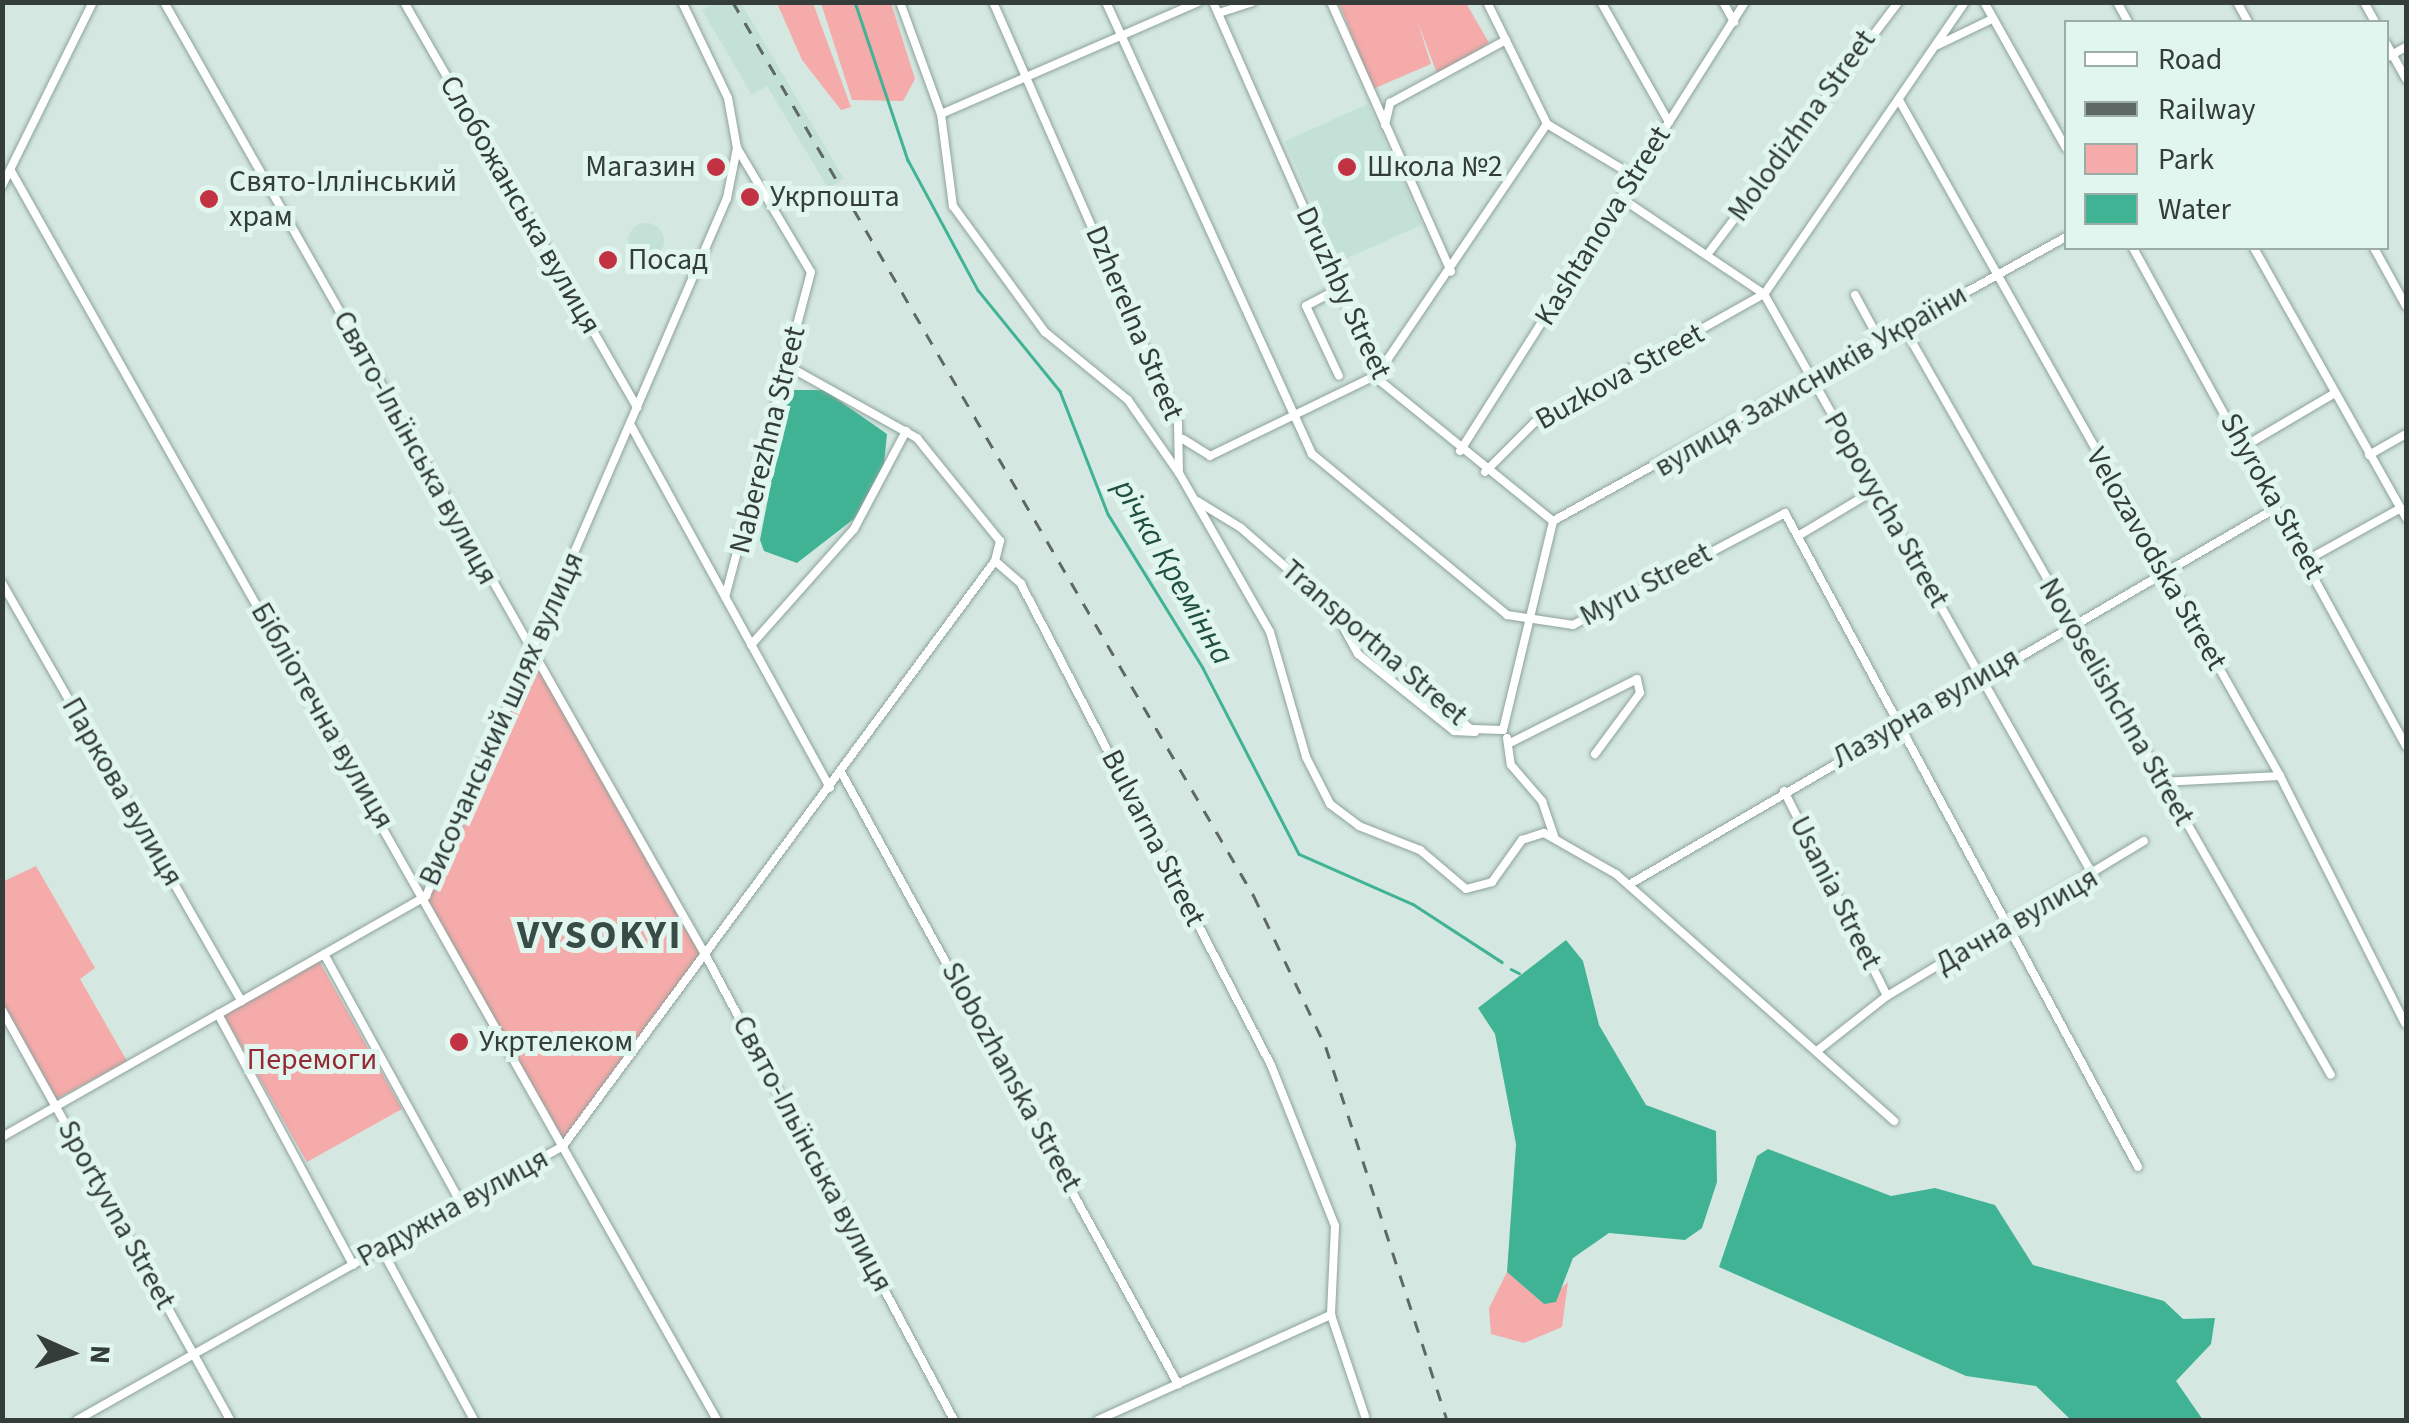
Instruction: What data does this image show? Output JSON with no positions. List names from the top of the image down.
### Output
{
  "streets": {
    "street": [
      "Molodizhna Street",
      "Слобожанська вулиця",
      "Kashtanova Street",
      "Druzhby Street",
      "Dzherelna Street",
      "Buzkova Street",
      "вулиця Захисників України",
      "Naberezhna Street",
      "Свято-Ільїнська вулиця",
      "Shyroka Street",
      "Popovycha Street",
      "Velozavodska Street",
      "Myru Street",
      "Transportna Street",
      "Novoselishchna Street",
      "Лазурна вулиця",
      "Бібліотечна вулиця",
      "Височанський шлях вулиця",
      "Паркова вулиця",
      "Bulvarna Street",
      "Usania Street",
      "Дачна вулиця",
      "Slobozhanska Street",
      "Радужна вулиця",
      "Sportyvna Street"
    ]
  },
  "crossings": [
    ["Слобожанська вулиця", "Височанський шлях вулиця"],
    ["Kashtanova Street", "Druzhby Street"],
    ["Druzhby Street", "Buzkova Street"],
    ["Druzhby Street", "вулиця Захисників України"],
    ["Buzkova Street", "Popovycha Street"],
    ["вулиця Захисників України", "Popovycha Street"],
    ["вулиця Захисників України", "Velozavodska Street"],
    ["вулиця Захисників України", "Novoselishchna Street"],
    ["Naberezhna Street", "Височанський шлях вулиця"],
    ["Naberezhna Street", "Bulvarna Street"],
    ["Свято-Ільїнська вулиця", "Височанський шлях вулиця"],
    ["Свято-Ільїнська вулиця", "Радужна вулиця"],
    ["Shyroka Street", "Лазурна вулиця"],
    ["Popovycha Street", "Лазурна вулиця"],
    ["Popovycha Street", "Дачна вулиця"],
    ["Velozavodska Street", "Лазурна вулиця"],
    ["Novoselishchna Street", "Лазурна вулиця"],
    ["Лазурна вулиця", "Usania Street"],
    ["Бібліотечна вулиця", "Височанський шлях вулиця"],
    ["Бібліотечна вулиця", "Радужна вулиця"],
    ["Височанський шлях вулиця", "Паркова вулиця"],
    ["Височанський шлях вулиця", "Sportyvna Street"],
    ["Bulvarna Street", "Радужна вулиця"],
    ["Usania Street", "Дачна вулиця"],
    ["Slobozhanska Street", "Радужна вулиця"],
    ["Радужна вулиця", "Sportyvna Street"]
  ],
  "districts": ["VYSOKYI"],
  "water": ["річка Кремінна"],
  "parks": ["Перемоги"],
  "places": [
    "Магазин",
    "Школа №2",
    "Укрпошта",
    "Свято-Іллінський храм",
    "Посад",
    "Укртелеком"
  ],
  "legend": [
    "Road",
    "Railway",
    "Park",
    "Water"
  ],
  "north": "right"
}
